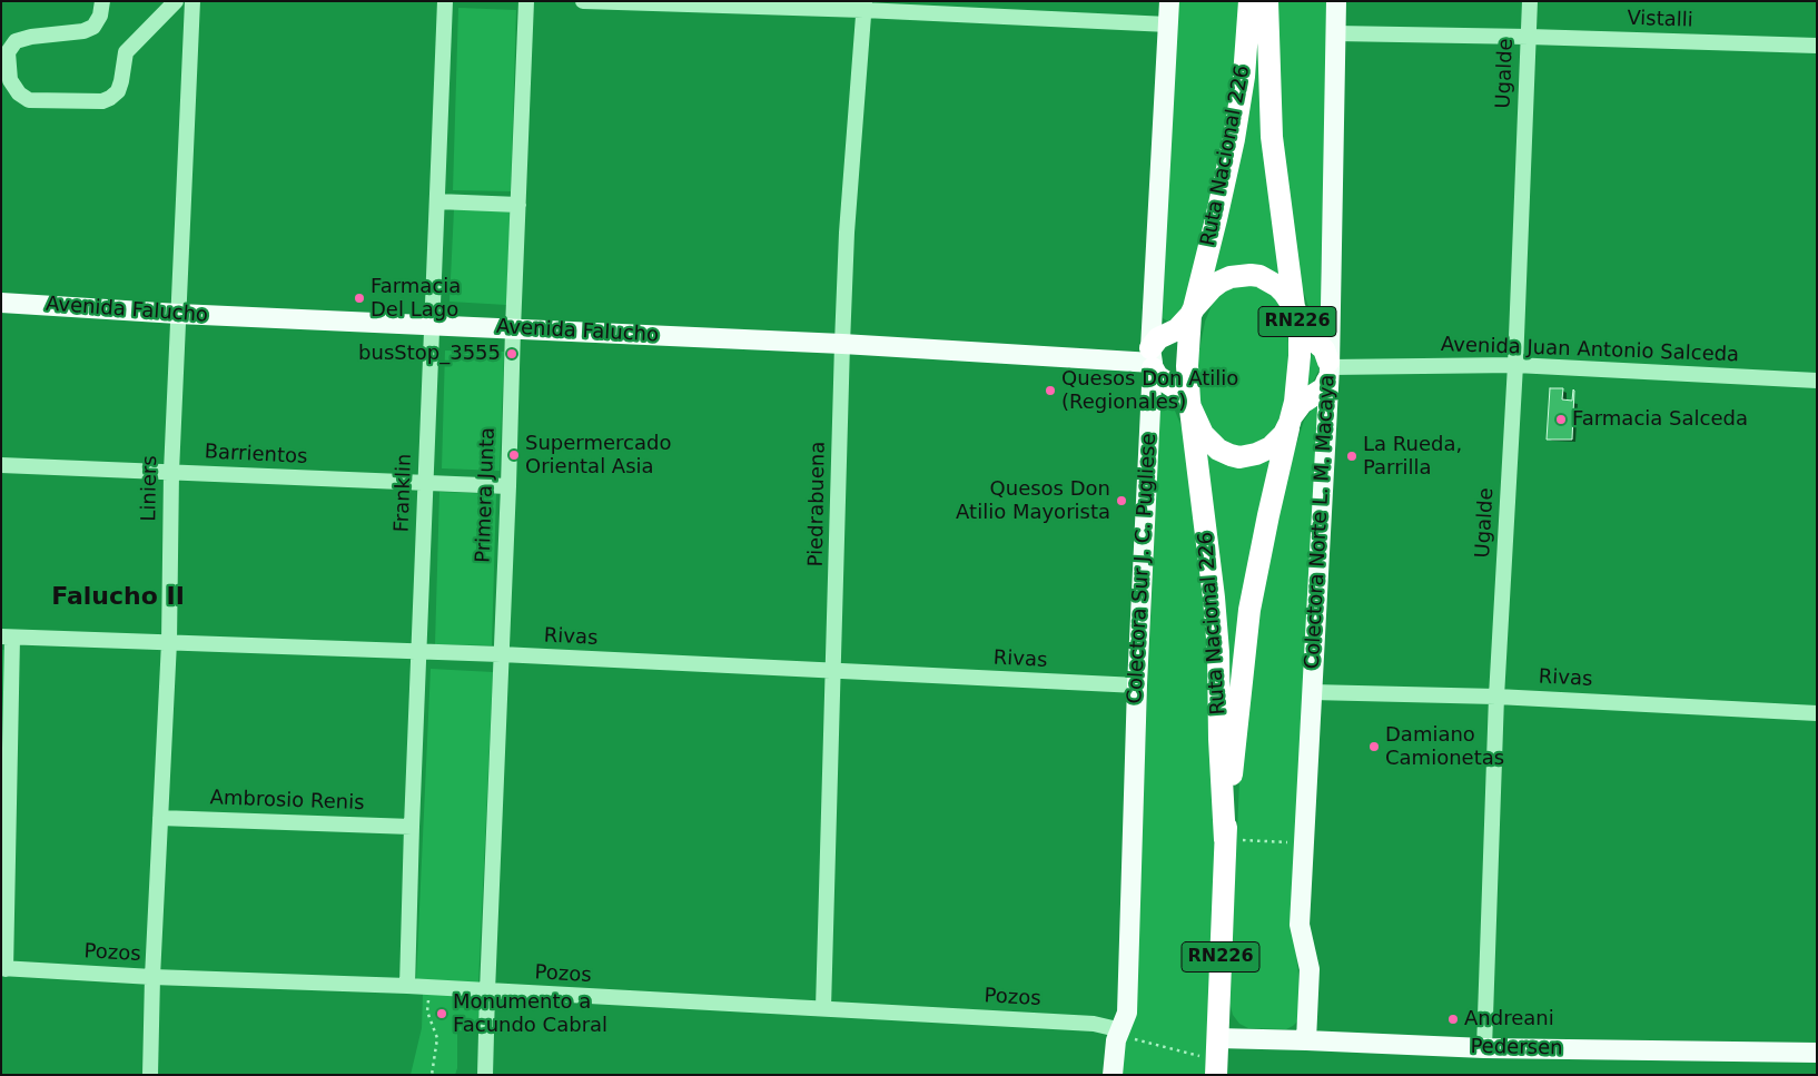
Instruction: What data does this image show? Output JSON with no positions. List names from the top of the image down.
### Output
{
  "streets": {
    "highway": ["Ruta Nacional 226", "RN226"],
    "main road": [
      "Avenida Falucho",
      "Colectora Norte L. M. Macaya",
      "Colectora Sur J. C. Pugliese",
      "Pedersen"
    ],
    "street": [
      "Vistalli",
      "Ugalde",
      "Avenida Juan Antonio Salceda",
      "Barrientos",
      "Liniers",
      "Franklin",
      "Primera Junta",
      "Piedrabuena",
      "Rivas",
      "Ambrosio Renis",
      "Pozos"
    ]
  },
  "crossings": [
    ["Vistalli", "Ugalde"],
    ["Vistalli", "Colectora Norte L. M. Macaya"],
    ["Ugalde", "Avenida Juan Antonio Salceda"],
    ["Ugalde", "Rivas"],
    ["Ugalde", "Pedersen"],
    ["Ruta Nacional 226", "RN226"],
    ["Ruta Nacional 226", "Pedersen"],
    ["Avenida Falucho", "Liniers"],
    ["Avenida Falucho", "Franklin"],
    ["Avenida Falucho", "Primera Junta"],
    ["Avenida Falucho", "Piedrabuena"],
    ["Avenida Falucho", "Colectora Sur J. C. Pugliese"],
    ["Avenida Juan Antonio Salceda", "Colectora Norte L. M. Macaya"],
    ["Barrientos", "Liniers"],
    ["Barrientos", "Franklin"],
    ["Barrientos", "Primera Junta"],
    ["Liniers", "Rivas"],
    ["Liniers", "Ambrosio Renis"],
    ["Liniers", "Pozos"],
    ["Franklin", "Rivas"],
    ["Franklin", "Ambrosio Renis"],
    ["Franklin", "Pozos"],
    ["Primera Junta", "Rivas"],
    ["Primera Junta", "Pozos"],
    ["Piedrabuena", "Rivas"],
    ["Piedrabuena", "Pozos"],
    ["Colectora Norte L. M. Macaya", "Rivas"],
    ["Colectora Norte L. M. Macaya", "Pedersen"],
    ["Colectora Sur J. C. Pugliese", "Rivas"],
    ["Colectora Sur J. C. Pugliese", "Pozos"]
  ],
  "districts": ["Falucho II"],
  "places": [
    "Farmacia Del Lago",
    "busStop_3555",
    "Quesos Don Atilio (Regionales)",
    "Farmacia Salceda",
    "Supermercado Oriental Asia",
    "La Rueda, Parrilla",
    "Quesos Don Atilio Mayorista",
    "Damiano Camionetas",
    "Monumento a Facundo Cabral",
    "Andreani"
  ]
}
